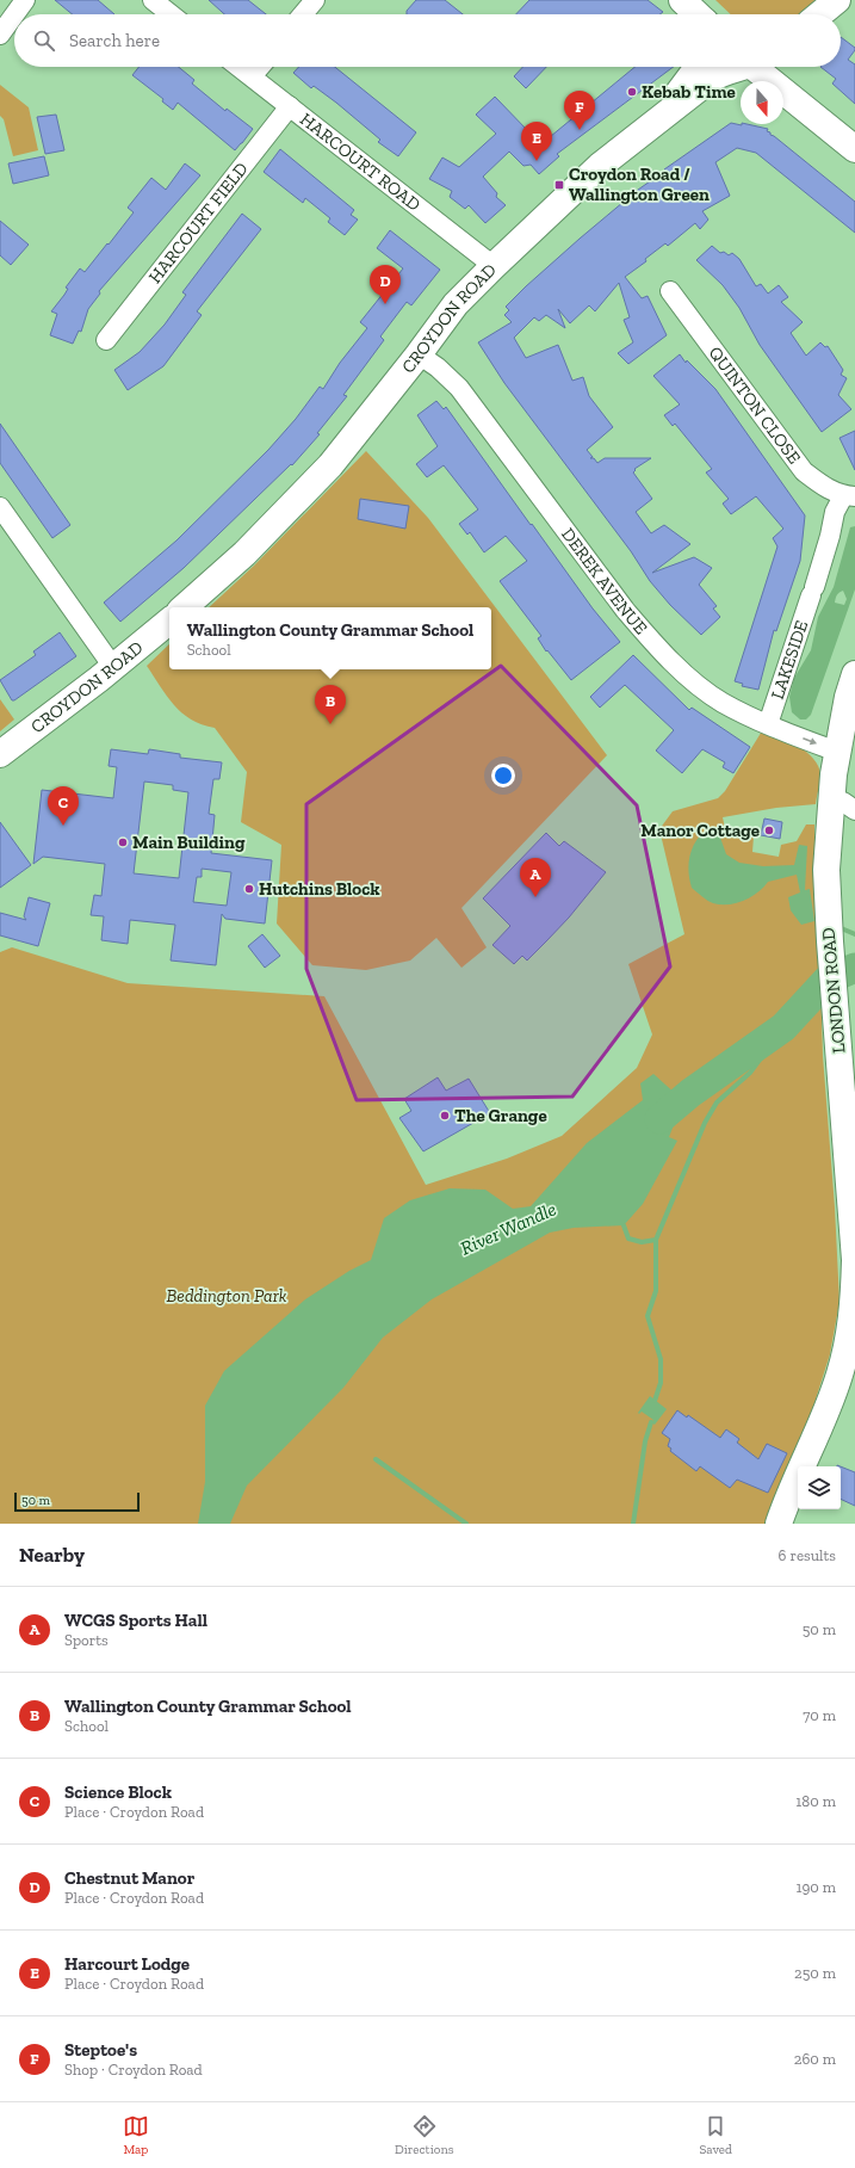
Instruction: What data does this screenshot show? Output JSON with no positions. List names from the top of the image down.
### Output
{
  "streets": {
    "main road": ["CROYDON ROAD", "LONDON ROAD"],
    "street": [
      "HARCOURT ROAD",
      "HARCOURT FIELD",
      "QUINTON CLOSE",
      "DEREK AVENUE",
      "LAKESIDE"
    ]
  },
  "crossings": [
    ["HARCOURT ROAD", "HARCOURT FIELD"],
    ["HARCOURT ROAD", "CROYDON ROAD"],
    ["CROYDON ROAD", "DEREK AVENUE"],
    ["QUINTON CLOSE", "LAKESIDE"],
    ["DEREK AVENUE", "LAKESIDE"],
    ["DEREK AVENUE", "LONDON ROAD"]
  ],
  "water": ["River Wandle"],
  "parks": ["Beddington Park"],
  "places": {
    "other": [
      "Kebab Time",
      "Manor Cottage",
      "Main Building",
      "Hutchins Block",
      "The Grange"
    ],
    "transit": ["Croydon Road / Wallington Green"]
  },
  "scale_bar": "50 m",
  "north": "bottom",
  "page": {
    "search": "Search here",
    "pins": [
      "F",
      "E",
      "D",
      "B",
      "C",
      "A"
    ],
    "popup": ["Wallington County Grammar School", "School"],
    "scale": "50 m",
    "heading": ["Nearby", "6 results"],
    "list": [
      {
        "mark": "A",
        "name": "WCGS Sports Hall",
        "note": "Sports",
        "value": "50 m"
      },
      {
        "mark": "B",
        "name": "Wallington County Grammar School",
        "note": "School",
        "value": "70 m"
      },
      {
        "mark": "C",
        "name": "Science Block",
        "note": "Place · Croydon Road",
        "value": "180 m"
      },
      {
        "mark": "D",
        "name": "Chestnut Manor",
        "note": "Place · Croydon Road",
        "value": "190 m"
      },
      {
        "mark": "E",
        "name": "Harcourt Lodge",
        "note": "Place · Croydon Road",
        "value": "250 m"
      },
      {
        "mark": "F",
        "name": "Steptoe's",
        "note": "Shop · Croydon Road",
        "value": "260 m"
      }
    ],
    "nav": ["Map", "Directions", "Saved"]
  }
}
